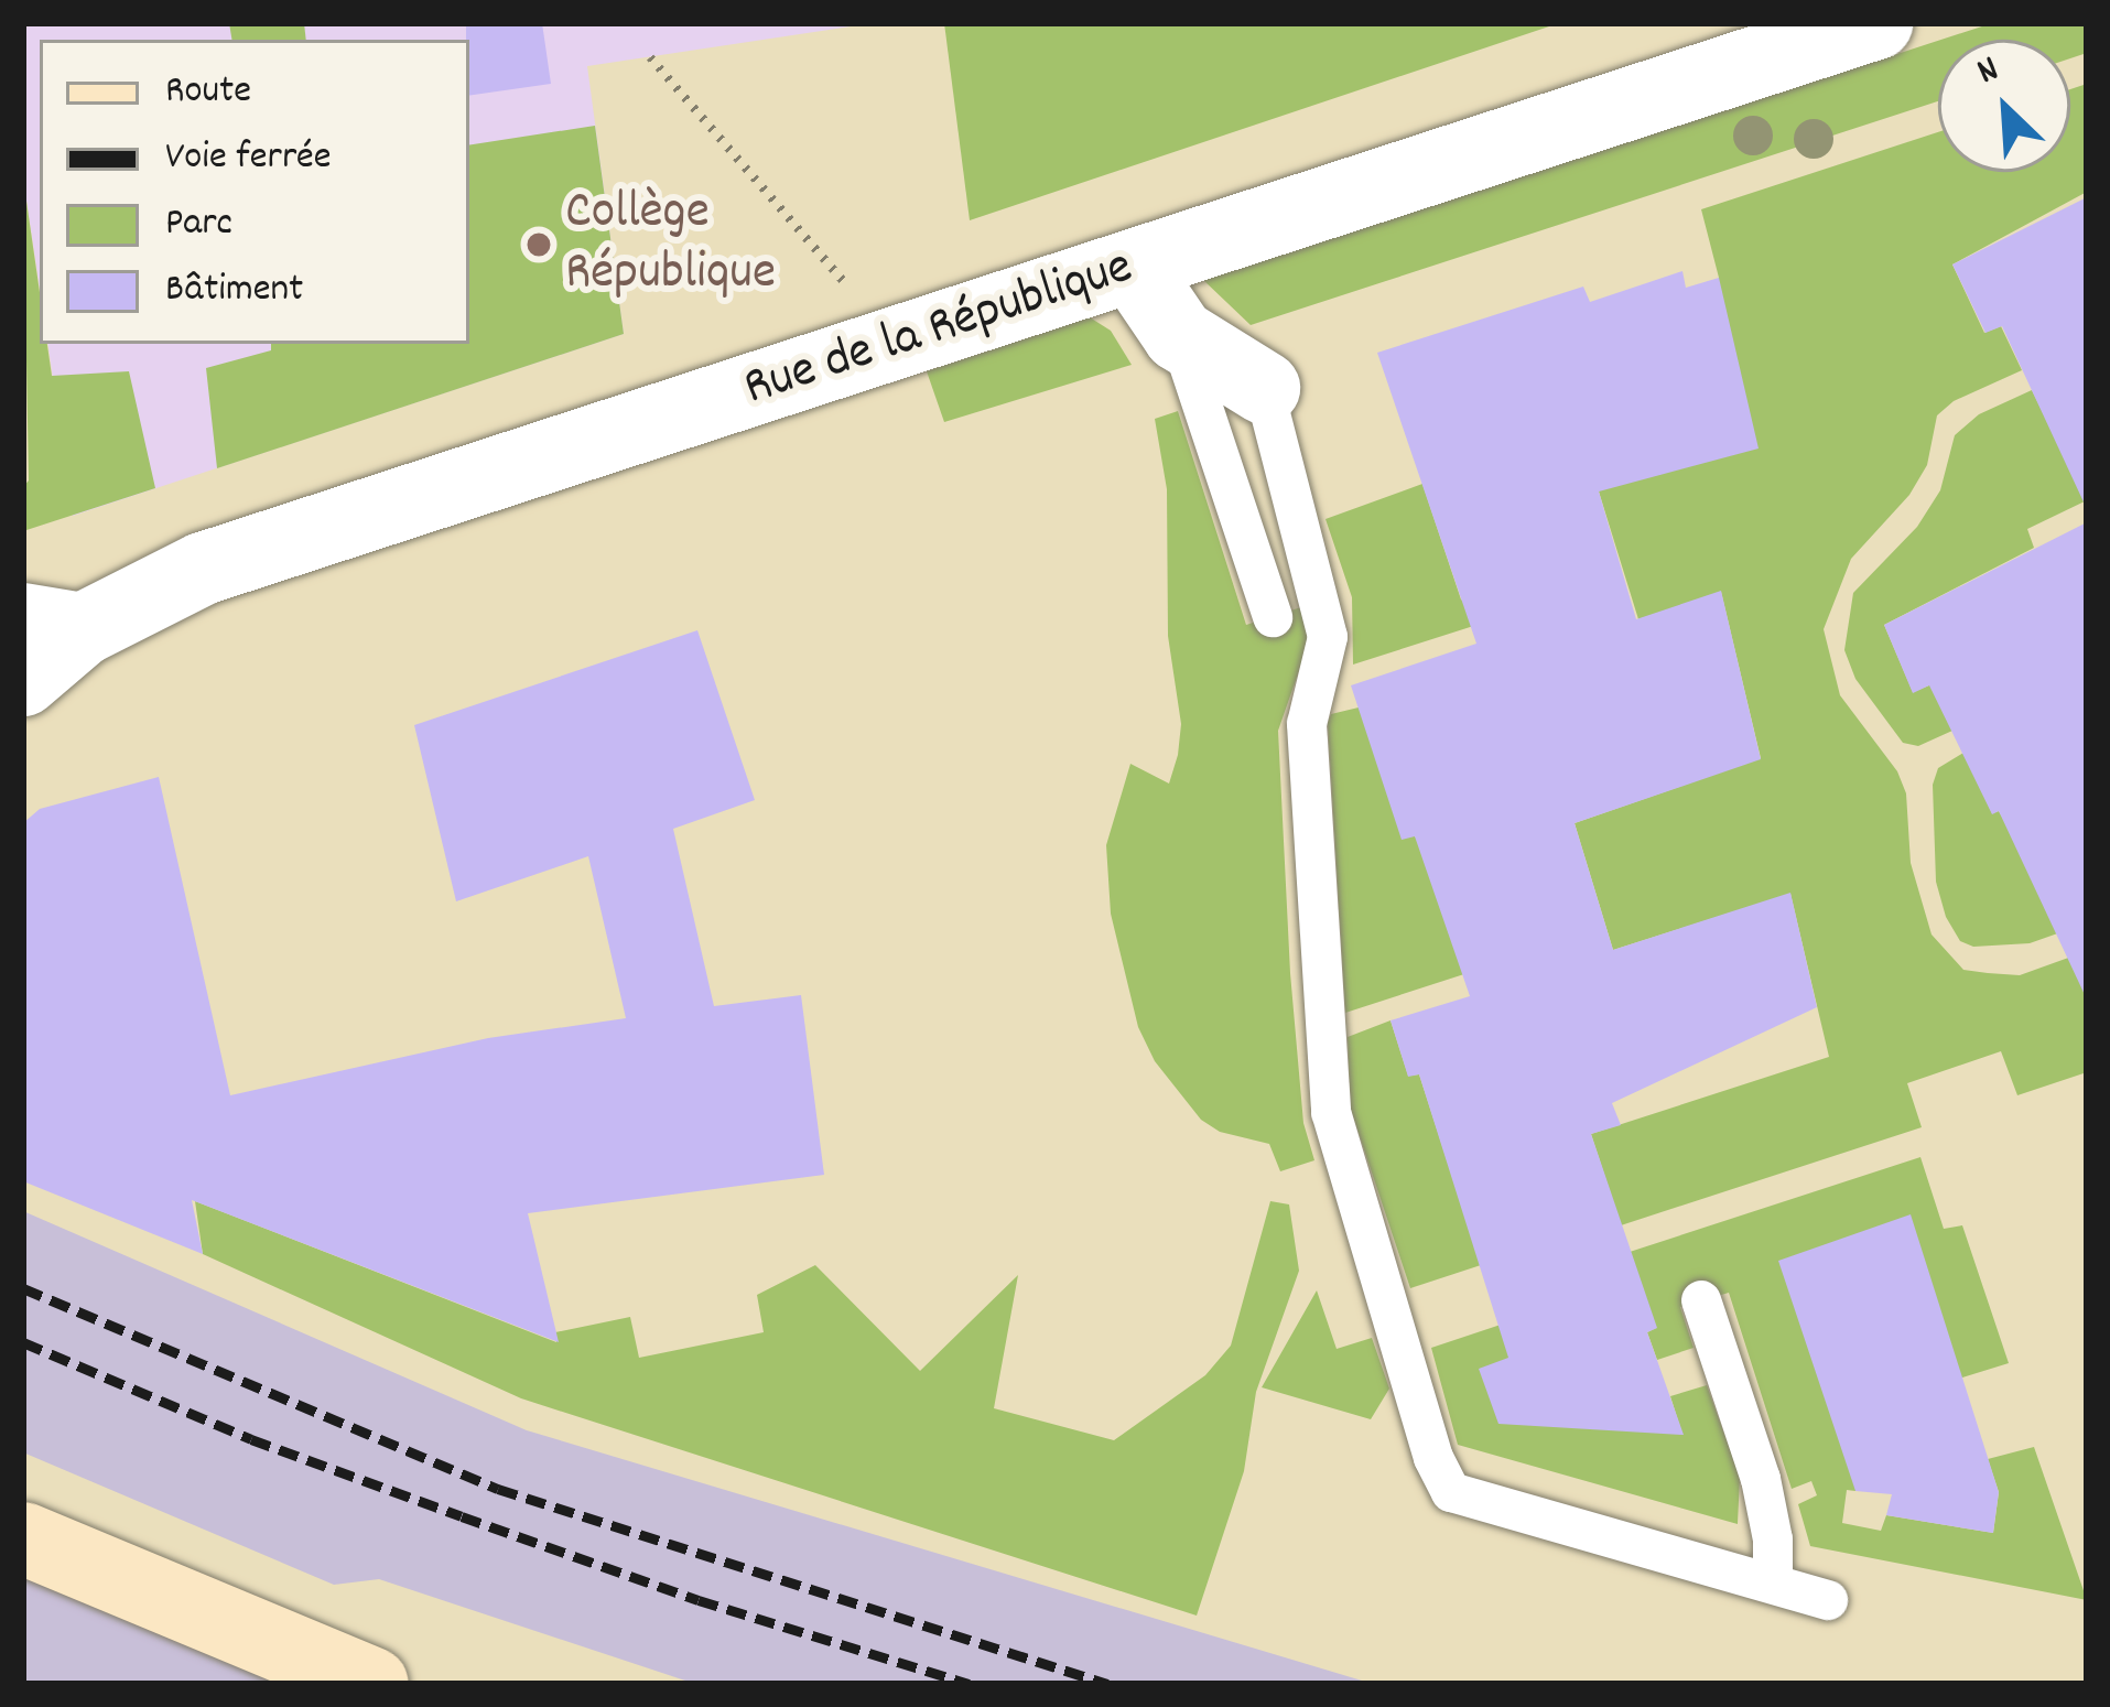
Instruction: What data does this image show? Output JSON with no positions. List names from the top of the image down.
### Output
{
  "streets": {
    "street": ["Rue de la République"]
  },
  "places": ["Collège République"],
  "legend": [
    "Route",
    "Voie ferrée",
    "Parc",
    "Bâtiment"
  ],
  "north": "top left"
}
